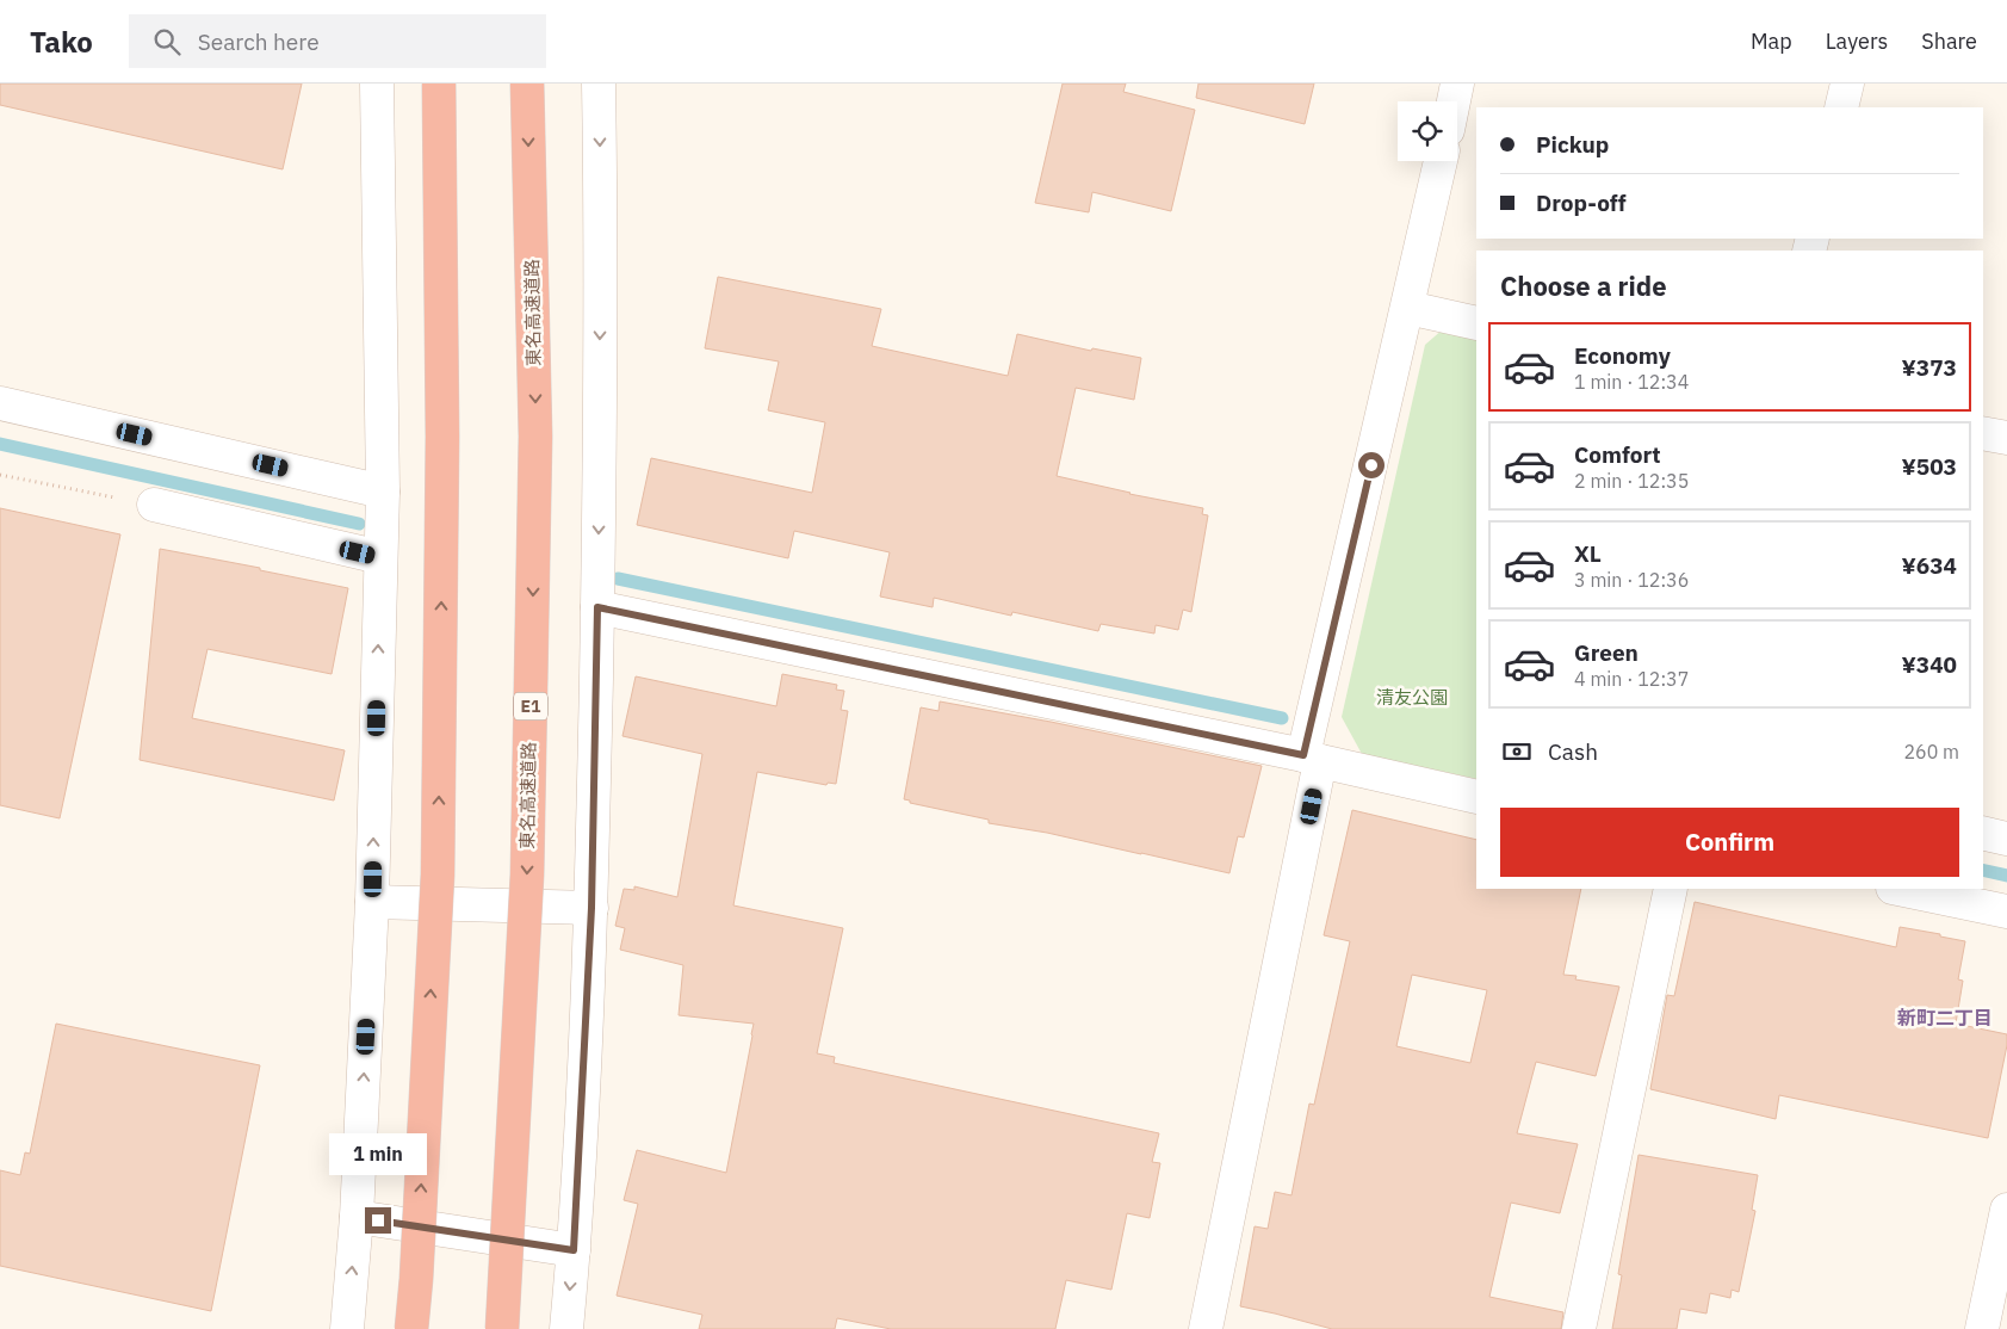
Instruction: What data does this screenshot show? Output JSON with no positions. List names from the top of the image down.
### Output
{
  "streets": {
    "highway": ["東名高速道路", "E1"]
  },
  "districts": ["新町二丁目"],
  "parks": ["清友公園"],
  "page": {
    "header": "Tako",
    "search": "Search here",
    "nav": ["Map", "Layers", "Share"],
    "banner": ["Pickup", "Drop-off"],
    "heading": "Choose a ride",
    "list": [
      {
        "name": "Economy",
        "note": "1 min · 12:34",
        "value": "¥373"
      },
      {
        "name": "Comfort",
        "note": "2 min · 12:35",
        "value": "¥503"
      },
      {
        "name": "XL",
        "note": "3 min · 12:36",
        "value": "¥634"
      },
      {
        "name": "Green",
        "note": "4 min · 12:37",
        "value": "¥340"
      }
    ],
    "pay": ["Cash", "260 m"],
    "buttons": "Confirm",
    "bubble": "1 min"
  }
}
